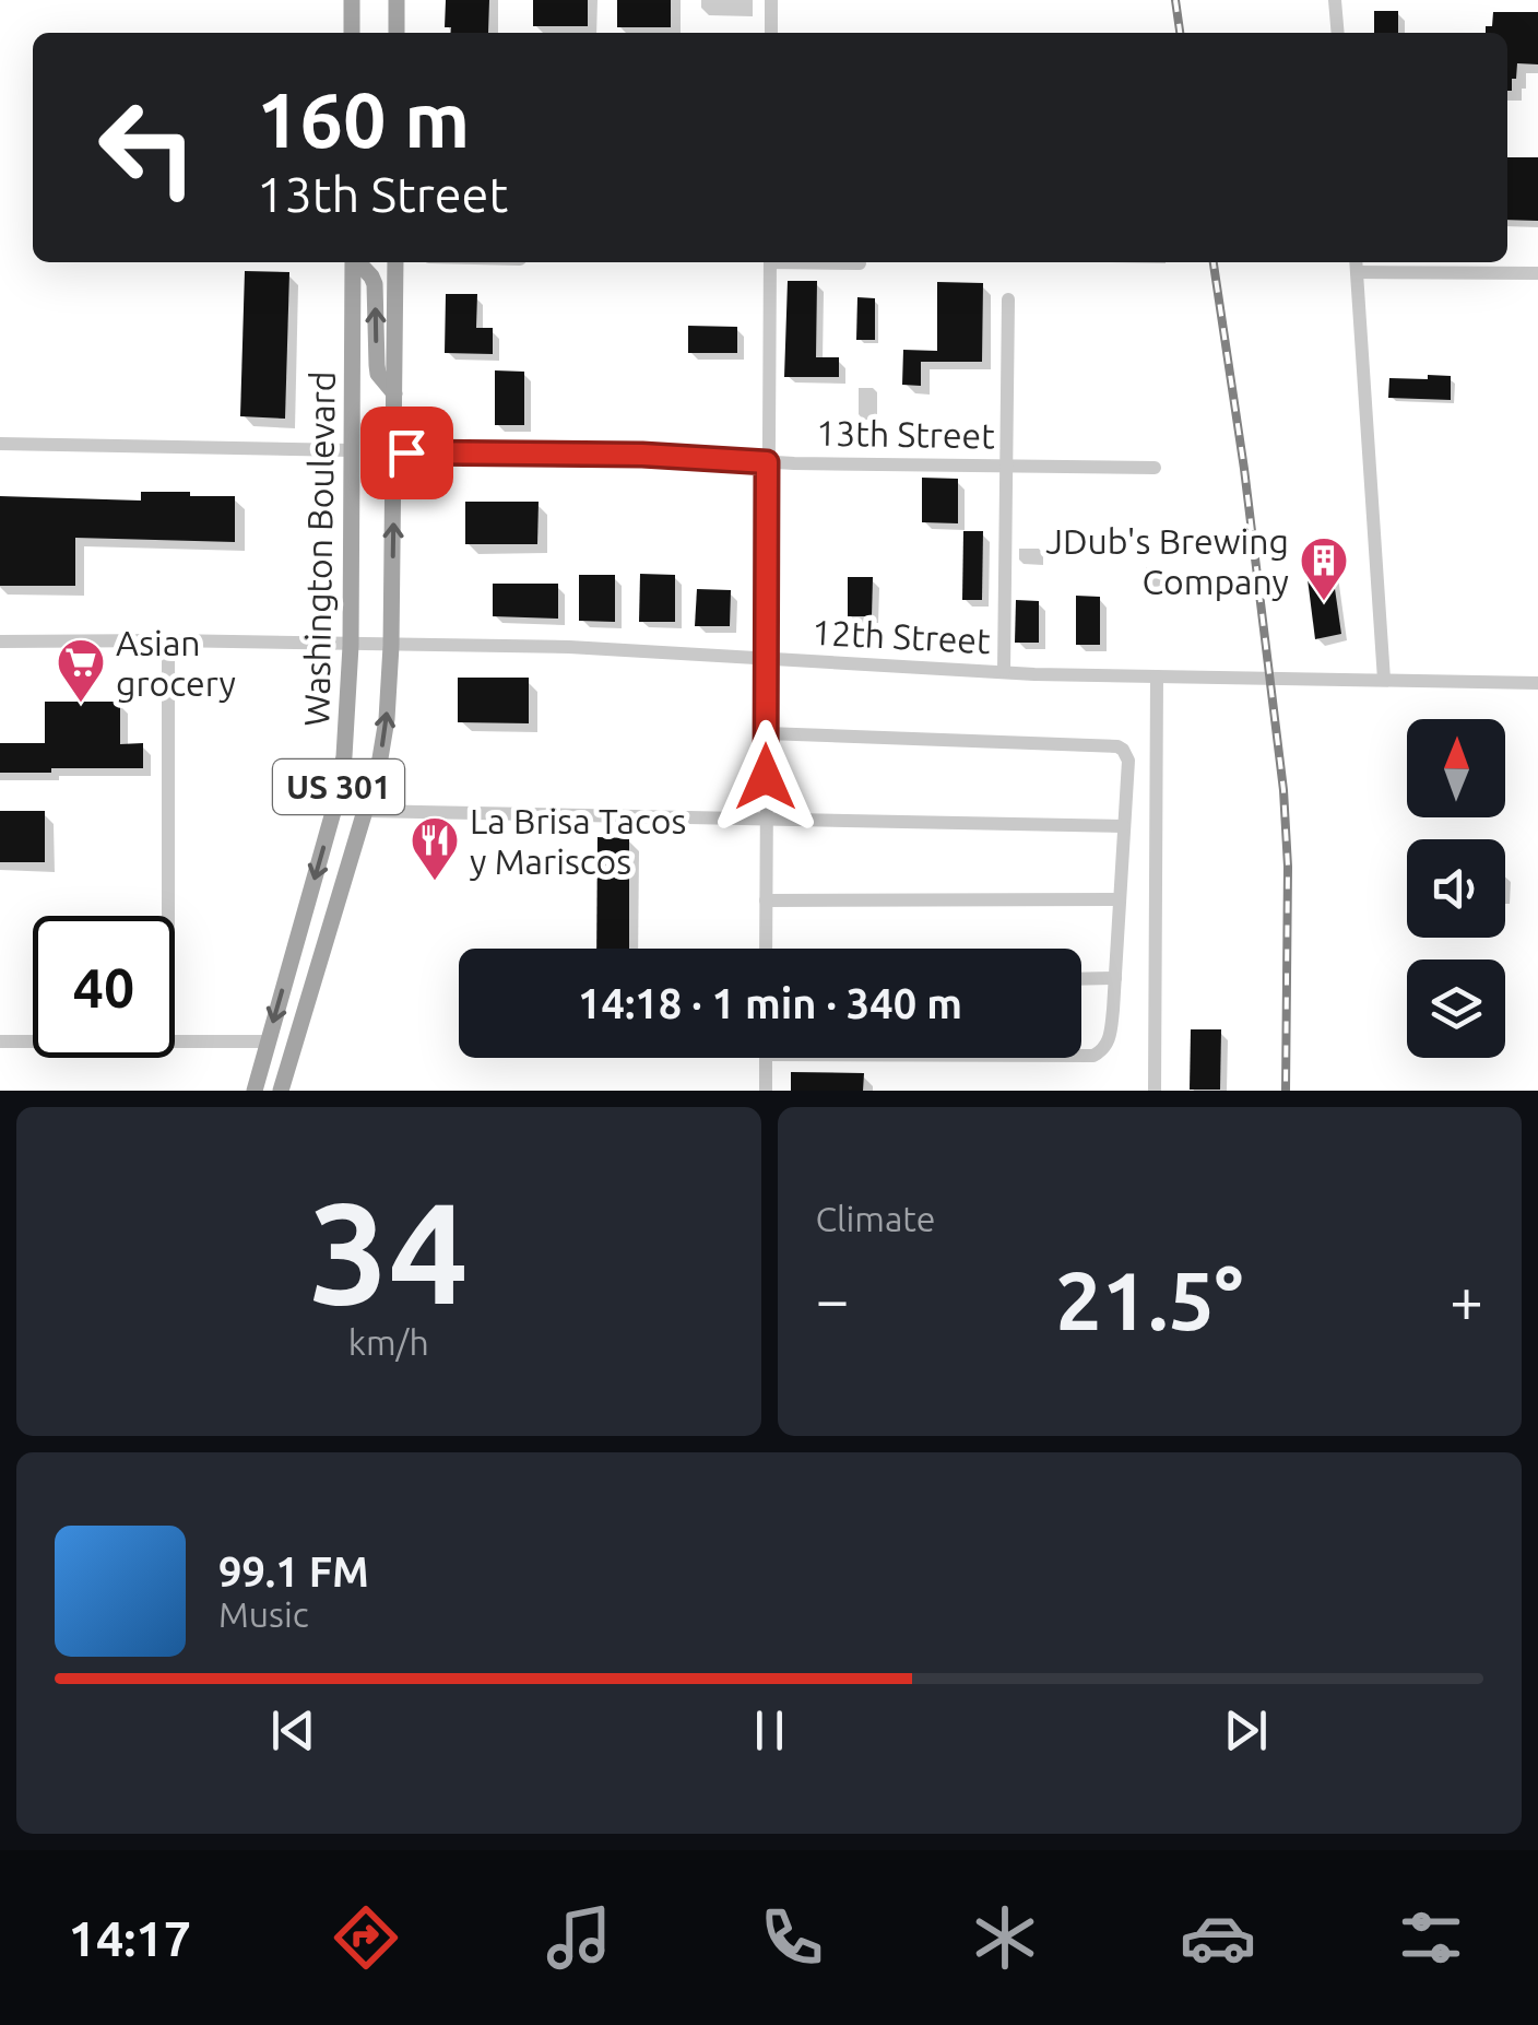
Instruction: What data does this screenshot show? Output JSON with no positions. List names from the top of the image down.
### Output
{
  "streets": {
    "main road": ["Washington Boulevard", "US 301"],
    "street": ["13th Street", "12th Street"]
  },
  "crossings": [
    ["13th Street", "Washington Boulevard"],
    ["Washington Boulevard", "12th Street"]
  ],
  "places": {
    "building": ["JDub's Brewing Company"],
    "supermarket": ["Asian grocery"],
    "restaurant": ["La Brisa Tacos y Mariscos"]
  },
  "north": "top",
  "page": {
    "turn": ["160 m", "13th Street"],
    "limit": "40",
    "trip": "14:18 · 1 min · 340 m",
    "tile": [
      ["34", "km/h"],
      "Climate"
    ],
    "heat": ["−", "21.5°", "+"],
    "song": ["99.1 FM", "Music"],
    "tabs": "14:17"
  }
}
